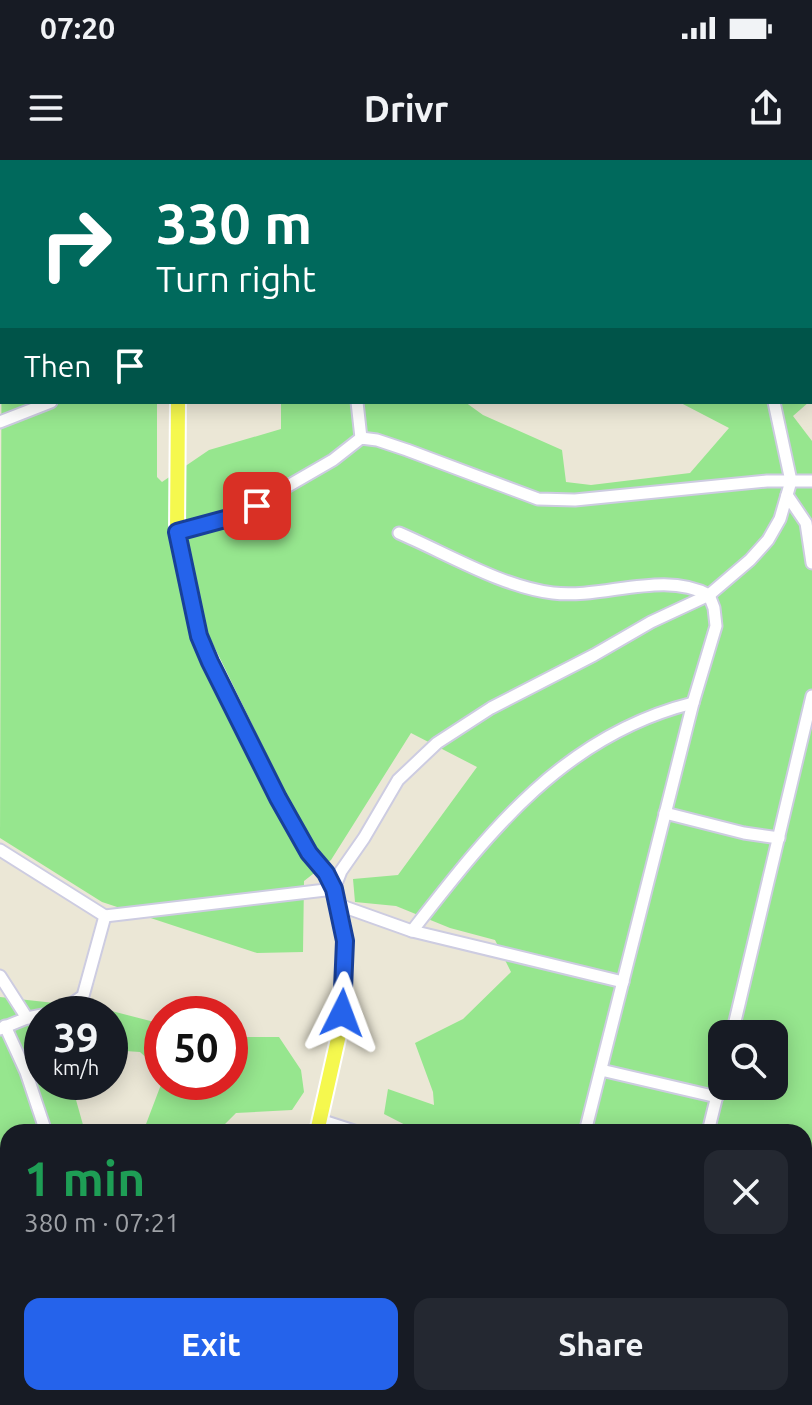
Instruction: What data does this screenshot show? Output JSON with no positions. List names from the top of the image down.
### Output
{
  "page": {
    "status": "07:20",
    "header": "Drivr",
    "turn": ["330 m", "Turn right"],
    "then": "Then",
    "speed": "39 km/h",
    "limit": "50",
    "heading": ["1 min", "380 m · 07:21"],
    "buttons": ["Exit", "Share"]
  }
}
